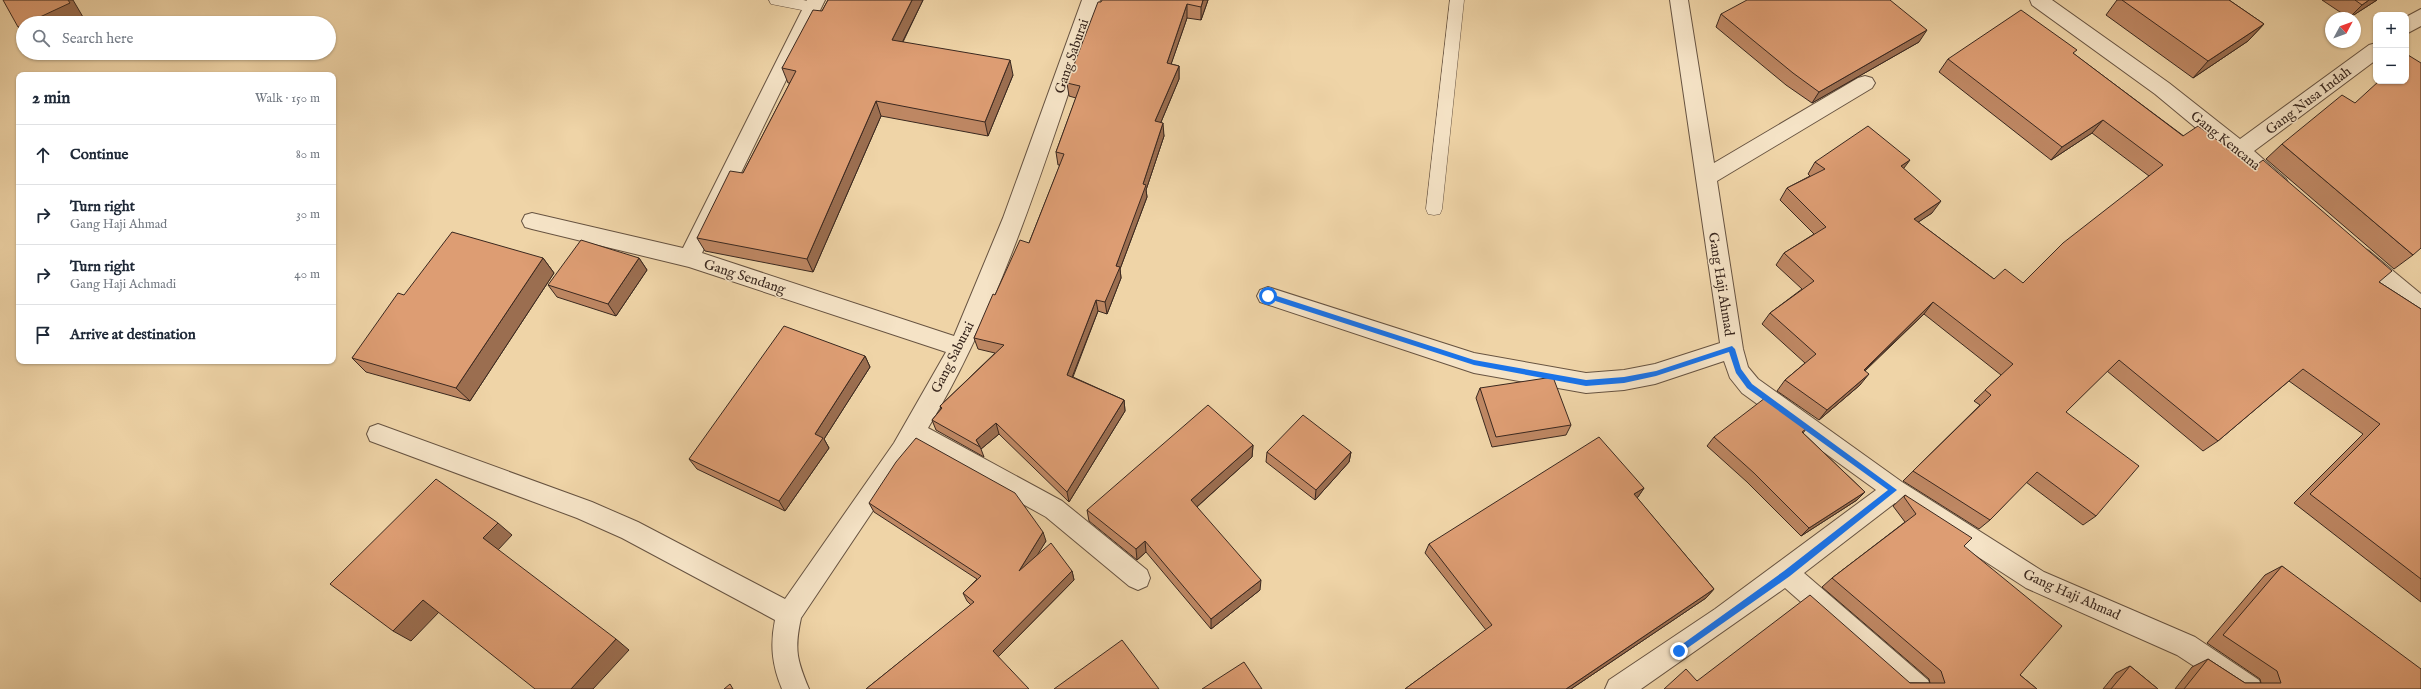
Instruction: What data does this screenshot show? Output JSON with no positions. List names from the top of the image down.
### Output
{
  "streets": {
    "street": [
      "Gang Saburai",
      "Gang Nusa Indah",
      "Gang Kencana",
      "Gang Sendang",
      "Gang Haji Ahmad"
    ]
  },
  "crossings": [
    ["Gang Saburai", "Gang Sendang"],
    ["Gang Nusa Indah", "Gang Kencana"]
  ],
  "north": "top right",
  "page": {
    "map_buttons": ["+", "−"],
    "search": "Search here",
    "heading": ["2 min", "Walk · 150 m"],
    "list": [
      ["Continue", "80 m"],
      ["Turn right", "Gang Haji Ahmad", "30 m"],
      ["Turn right", "Gang Haji Achmadi", "40 m"],
      "Arrive at destination"
    ]
  }
}
